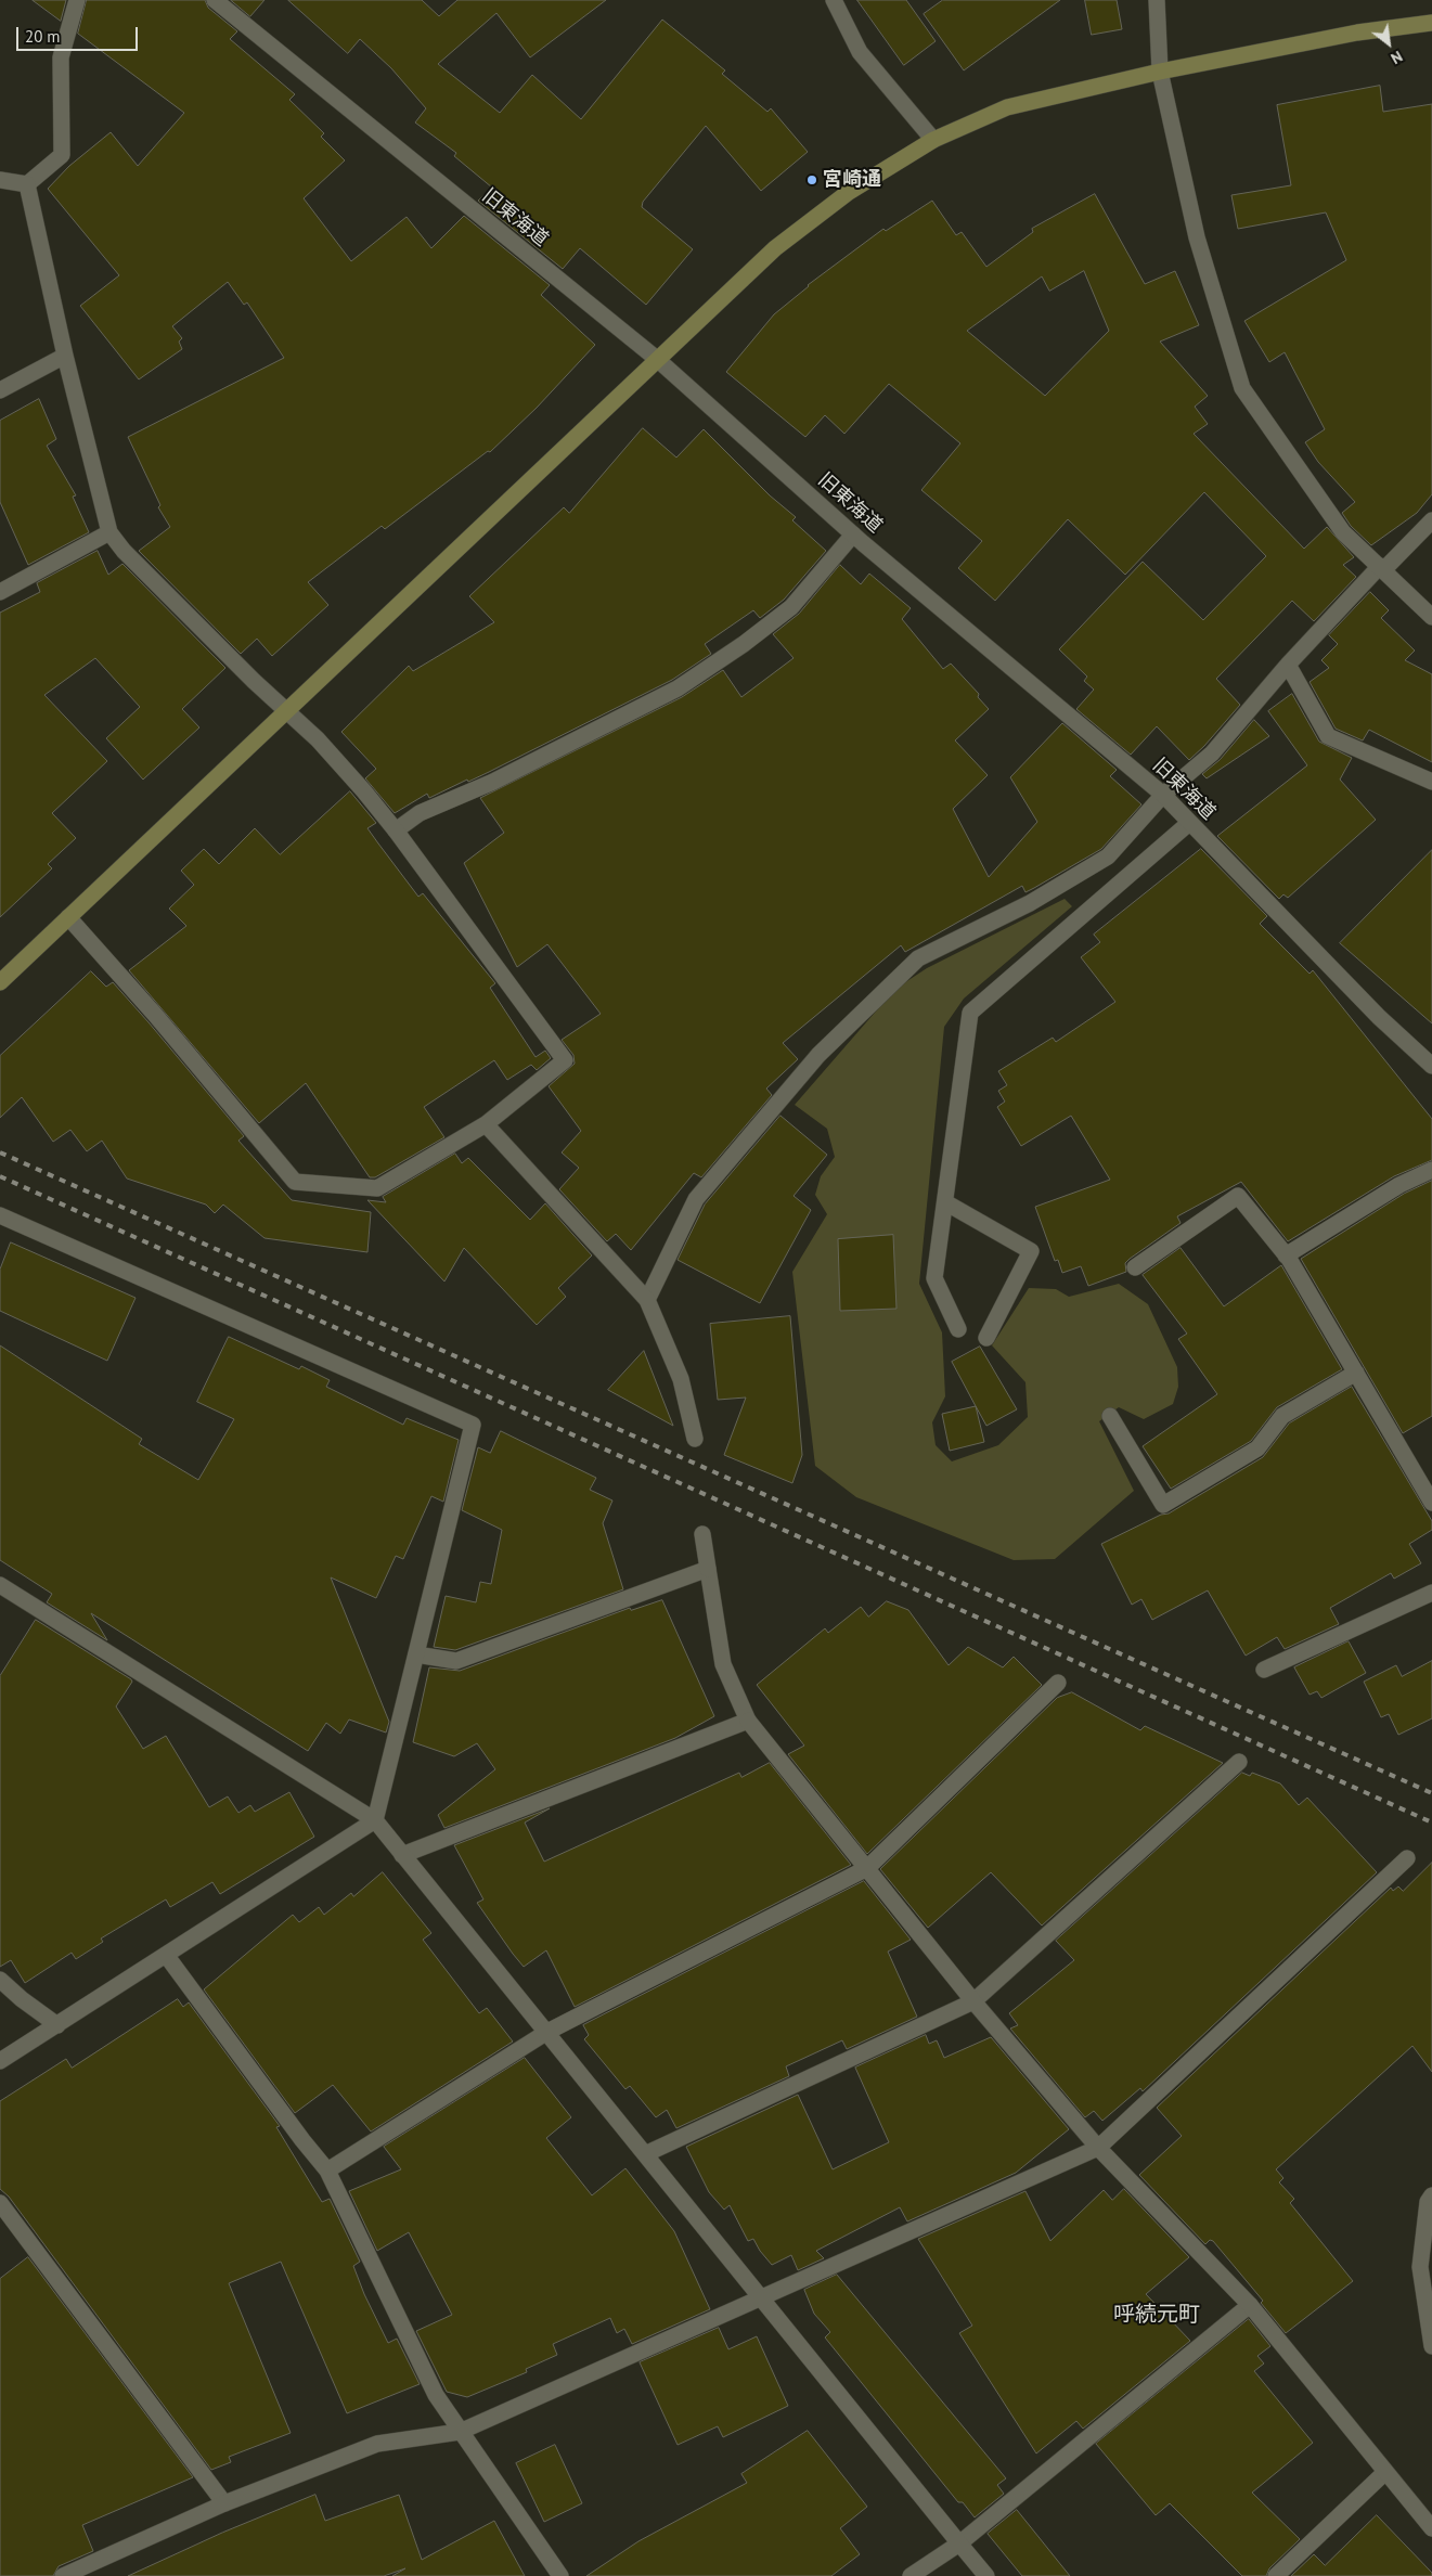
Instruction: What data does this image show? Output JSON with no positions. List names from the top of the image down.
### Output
{
  "streets": {
    "street": ["旧東海道"]
  },
  "districts": ["呼続元町"],
  "places": ["宮崎通"],
  "scale_bar": "20 m",
  "north": "bottom right"
}
